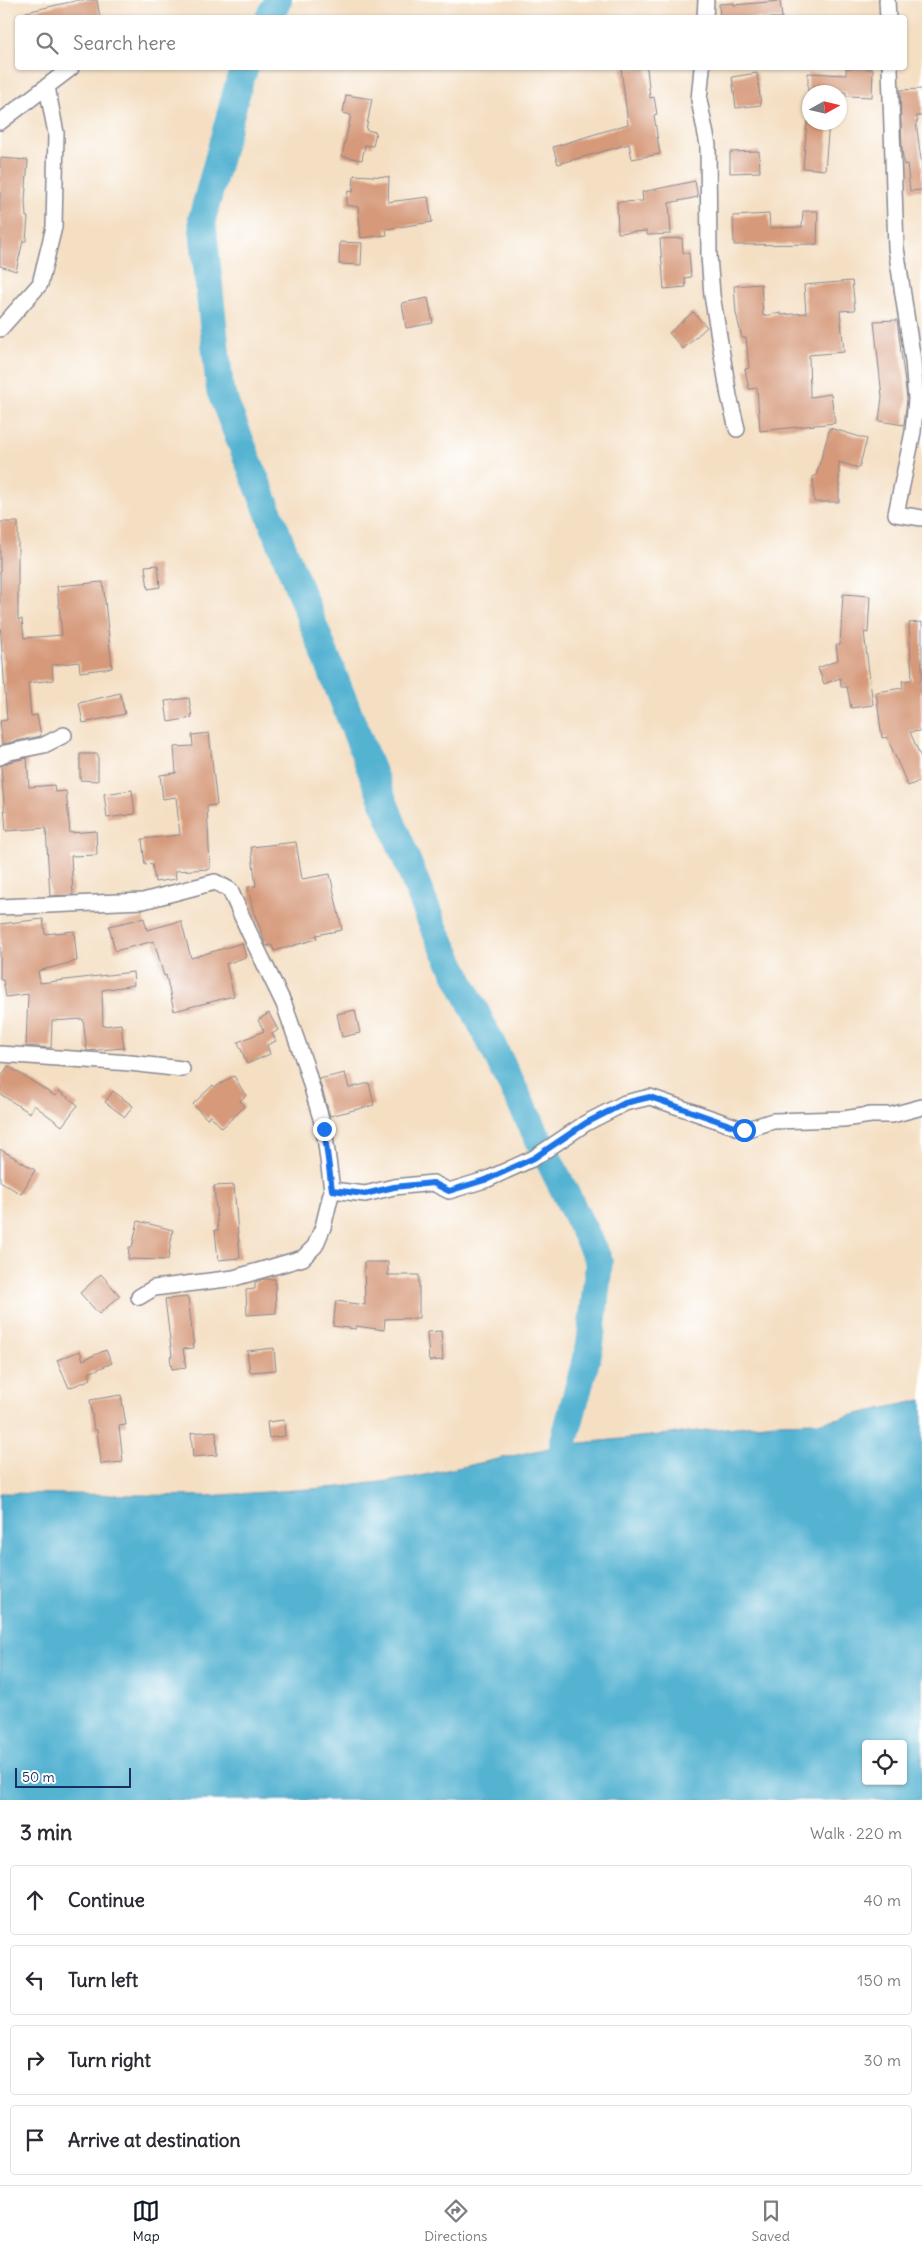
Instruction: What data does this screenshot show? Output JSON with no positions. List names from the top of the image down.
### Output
{
  "scale_bar": "50 m",
  "north": "right",
  "page": {
    "search": "Search here",
    "scale": "50 m",
    "heading": ["3 min", "Walk · 220 m"],
    "list": [
      ["Continue", "40 m"],
      ["Turn left", "150 m"],
      ["Turn right", "30 m"],
      "Arrive at destination"
    ],
    "nav": ["Map", "Directions", "Saved"]
  }
}
